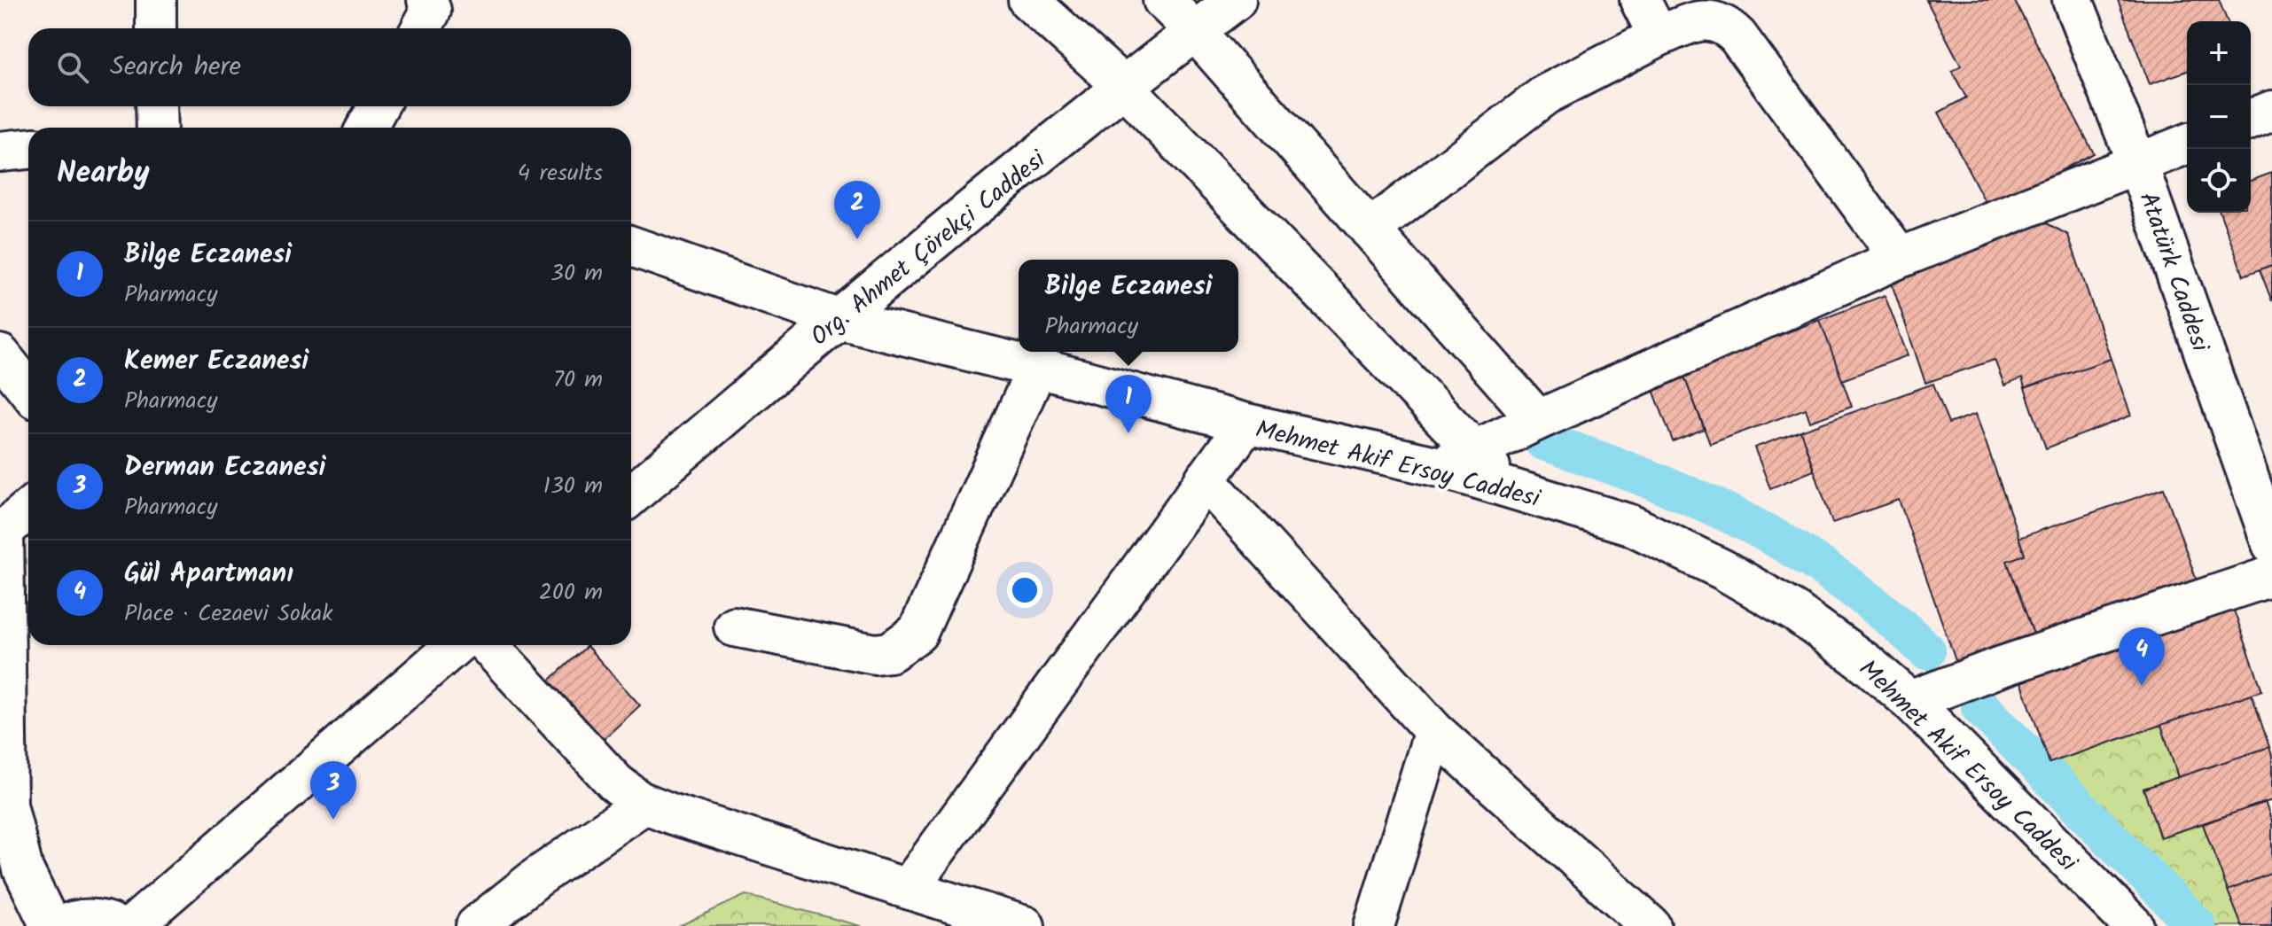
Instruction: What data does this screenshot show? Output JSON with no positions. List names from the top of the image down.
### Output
{
  "streets": {
    "street": ["Org. Ahmet Çörekçi Caddesi", "Atatürk Caddesi", "Mehmet Akif Ersoy Caddesi"]
  },
  "crossings": [
    ["Org. Ahmet Çörekçi Caddesi", "Mehmet Akif Ersoy Caddesi"]
  ],
  "page": {
    "map_buttons": ["+", "−"],
    "search": "Search here",
    "heading": ["Nearby", "4 results"],
    "pins": [
      "2",
      "1",
      "4",
      "3"
    ],
    "list": [
      {
        "mark": "1",
        "name": "Bilge Eczanesi",
        "note": "Pharmacy",
        "value": "30 m"
      },
      {
        "mark": "2",
        "name": "Kemer Eczanesi",
        "note": "Pharmacy",
        "value": "70 m"
      },
      {
        "mark": "3",
        "name": "Derman Eczanesi",
        "note": "Pharmacy",
        "value": "130 m"
      },
      {
        "mark": "4",
        "name": "Gül Apartmanı",
        "note": "Place · Cezaevi Sokak",
        "value": "200 m"
      }
    ],
    "popup": ["Bilge Eczanesi", "Pharmacy"]
  }
}
